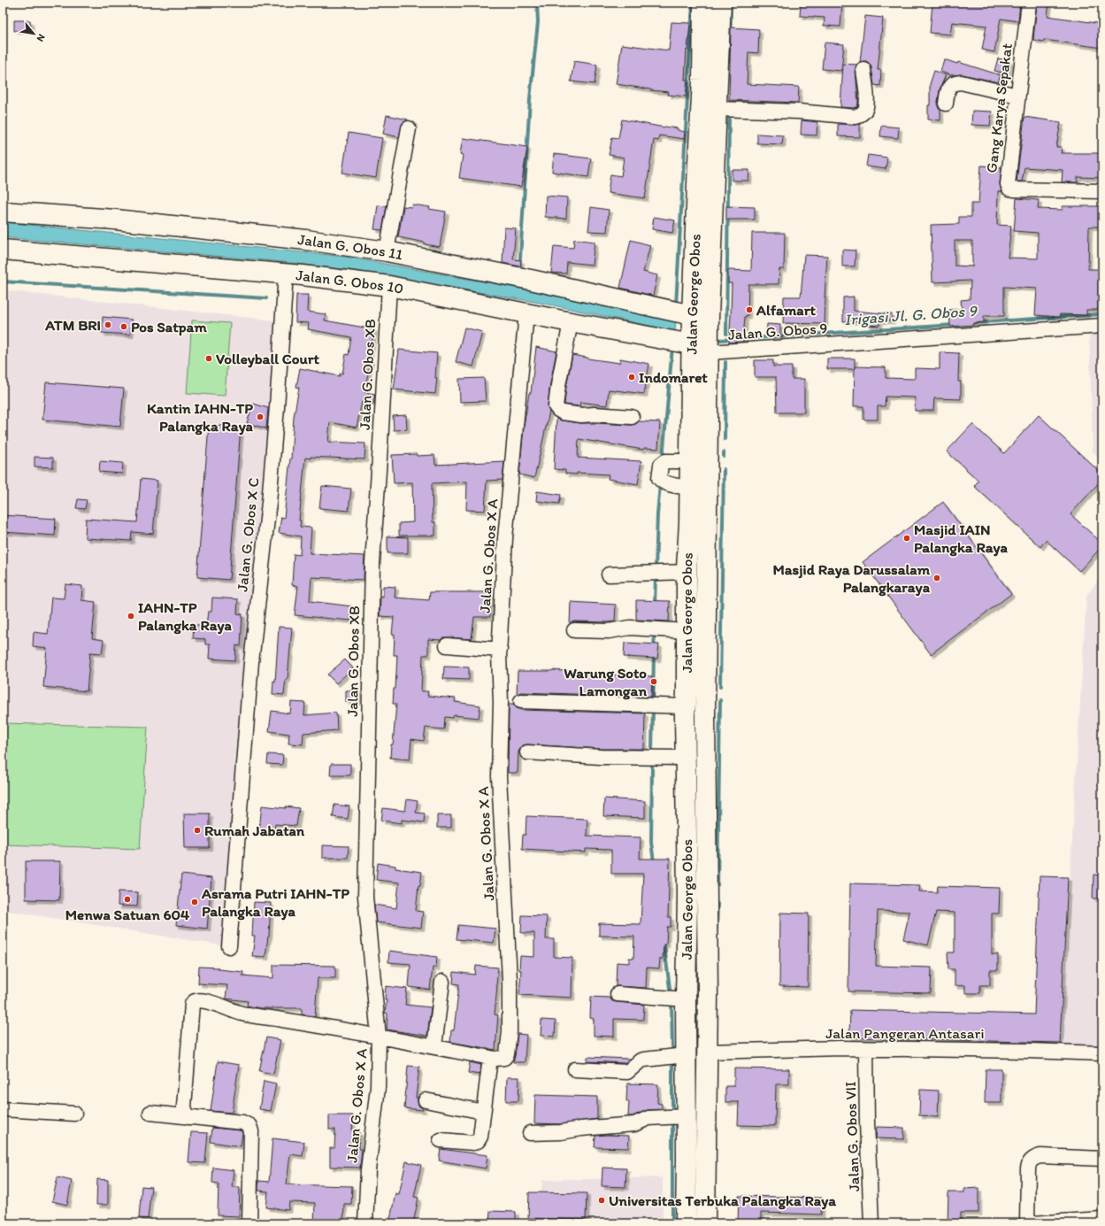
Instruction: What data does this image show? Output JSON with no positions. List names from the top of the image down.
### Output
{
  "streets": {
    "main road": ["Jalan G. Obos 11", "Jalan G. Obos 10", "Jalan George Obos"],
    "street": [
      "Gang Karya Sepakat",
      "Jalan G. Obos 9",
      "Jalan G. Obos XB",
      "Jalan G. Obos X C",
      "Jalan G. Obos X A",
      "Jalan Pangeran Antasari",
      "Jalan G. Obos VII"
    ]
  },
  "crossings": [
    ["Jalan G. Obos 11", "Jalan George Obos"],
    ["Jalan G. Obos 10", "Jalan George Obos"],
    ["Jalan G. Obos 10", "Jalan G. Obos XB"],
    ["Jalan G. Obos 10", "Jalan G. Obos X C"],
    ["Jalan G. Obos 10", "Jalan G. Obos X A"],
    ["Jalan George Obos", "Jalan G. Obos 9"],
    ["Jalan George Obos", "Jalan Pangeran Antasari"],
    ["Jalan G. Obos XB", "Jalan G. Obos X A"],
    ["Jalan Pangeran Antasari", "Jalan G. Obos VII"]
  ],
  "water": ["Irigasi Jl. G. Obos 9"],
  "places": [
    "Alfamart",
    "ATM BRI",
    "Pos Satpam",
    "Volleyball Court",
    "Indomaret",
    "Kantin IAHN-TP Palangka Raya",
    "Masjid IAIN Palangka Raya",
    "Masjid Raya Darussalam Palangkaraya",
    "IAHN-TP Palangka Raya",
    "Warung Soto Lamongan",
    "Rumah Jabatan",
    "Menwa Satuan 604",
    "Asrama Putri IAHN-TP Palangka Raya",
    "Universitas Terbuka Palangka Raya"
  ],
  "north": "bottom right"
}
